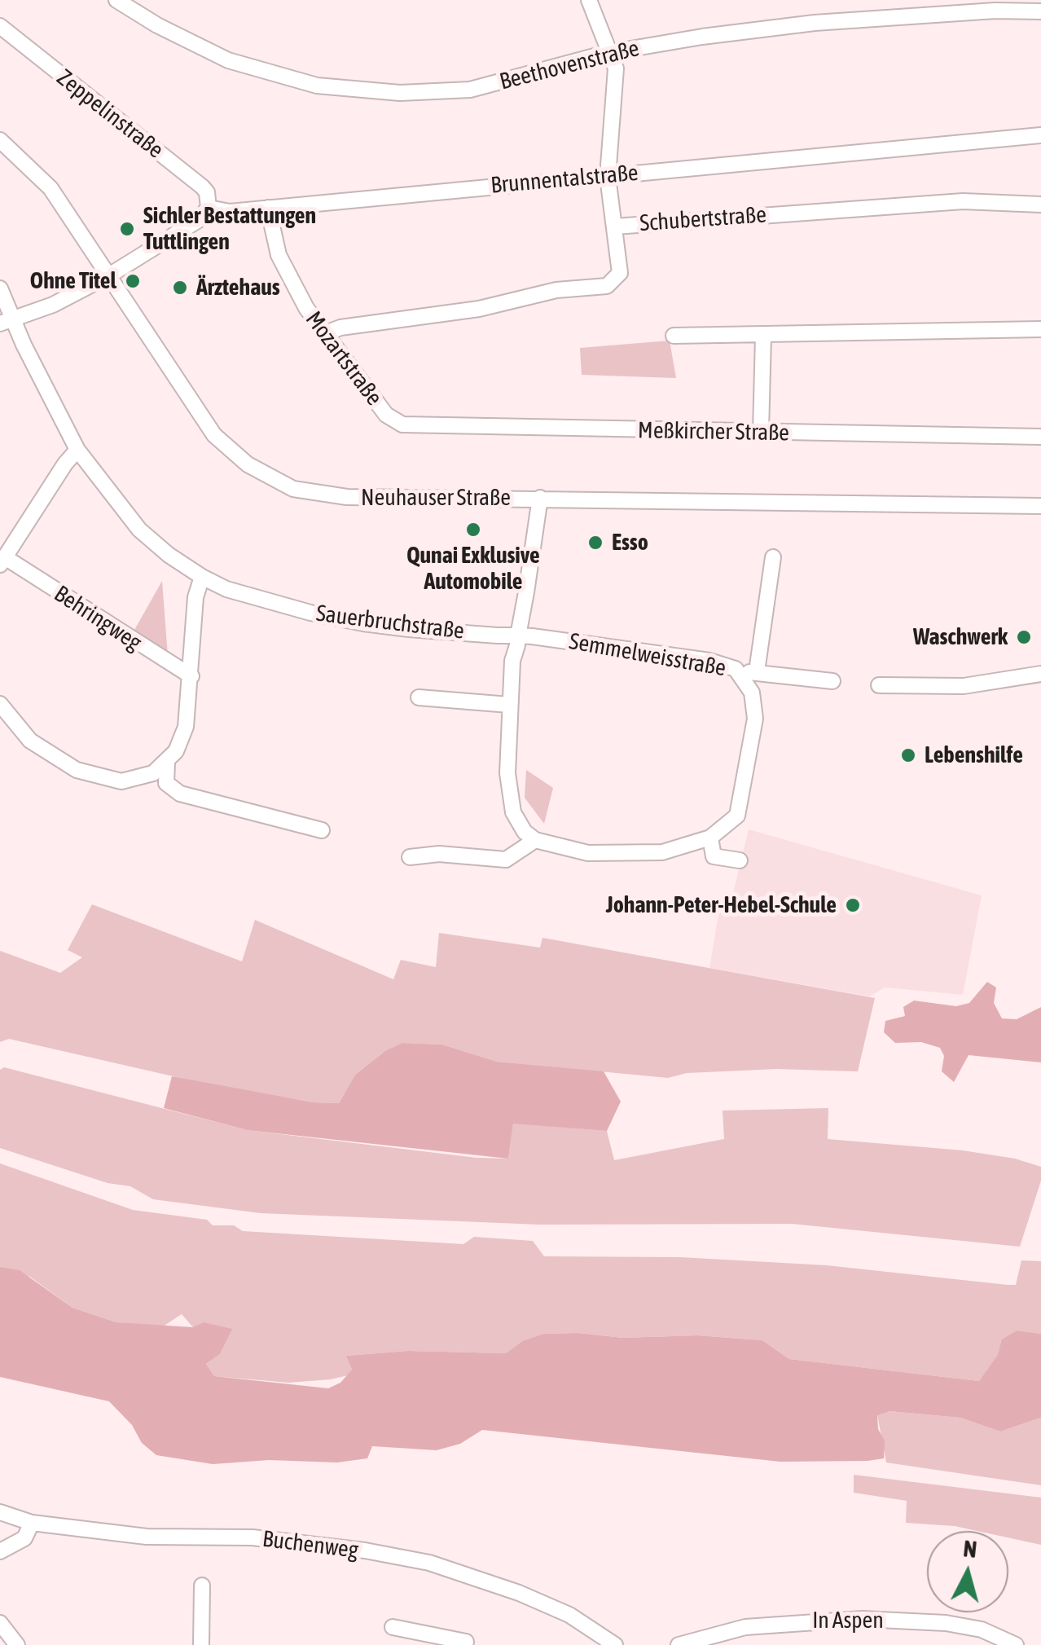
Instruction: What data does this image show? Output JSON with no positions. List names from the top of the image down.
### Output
{
  "streets": {
    "street": [
      "Beethovenstraße",
      "Zeppelinstraße",
      "Brunnentalstraße",
      "Schubertstraße",
      "Mozartstraße",
      "Meßkircher Straße",
      "Neuhauser Straße",
      "Behringweg",
      "Sauerbruchstraße",
      "Semmelweisstraße",
      "Buchenweg",
      "In Aspen"
    ]
  },
  "crossings": [
    ["Zeppelinstraße", "Brunnentalstraße"],
    ["Brunnentalstraße", "Mozartstraße"],
    ["Schubertstraße", "Mozartstraße"],
    ["Mozartstraße", "Meßkircher Straße"],
    ["Sauerbruchstraße", "Semmelweisstraße"]
  ],
  "places": [
    "Sichler Bestattungen Tuttlingen",
    "Ohne Titel",
    "Ärztehaus",
    "Qunai Exklusive Automobile",
    "Esso",
    "Waschwerk",
    "Lebenshilfe",
    "Johann-Peter-Hebel-Schule"
  ],
  "north": "top"
}
